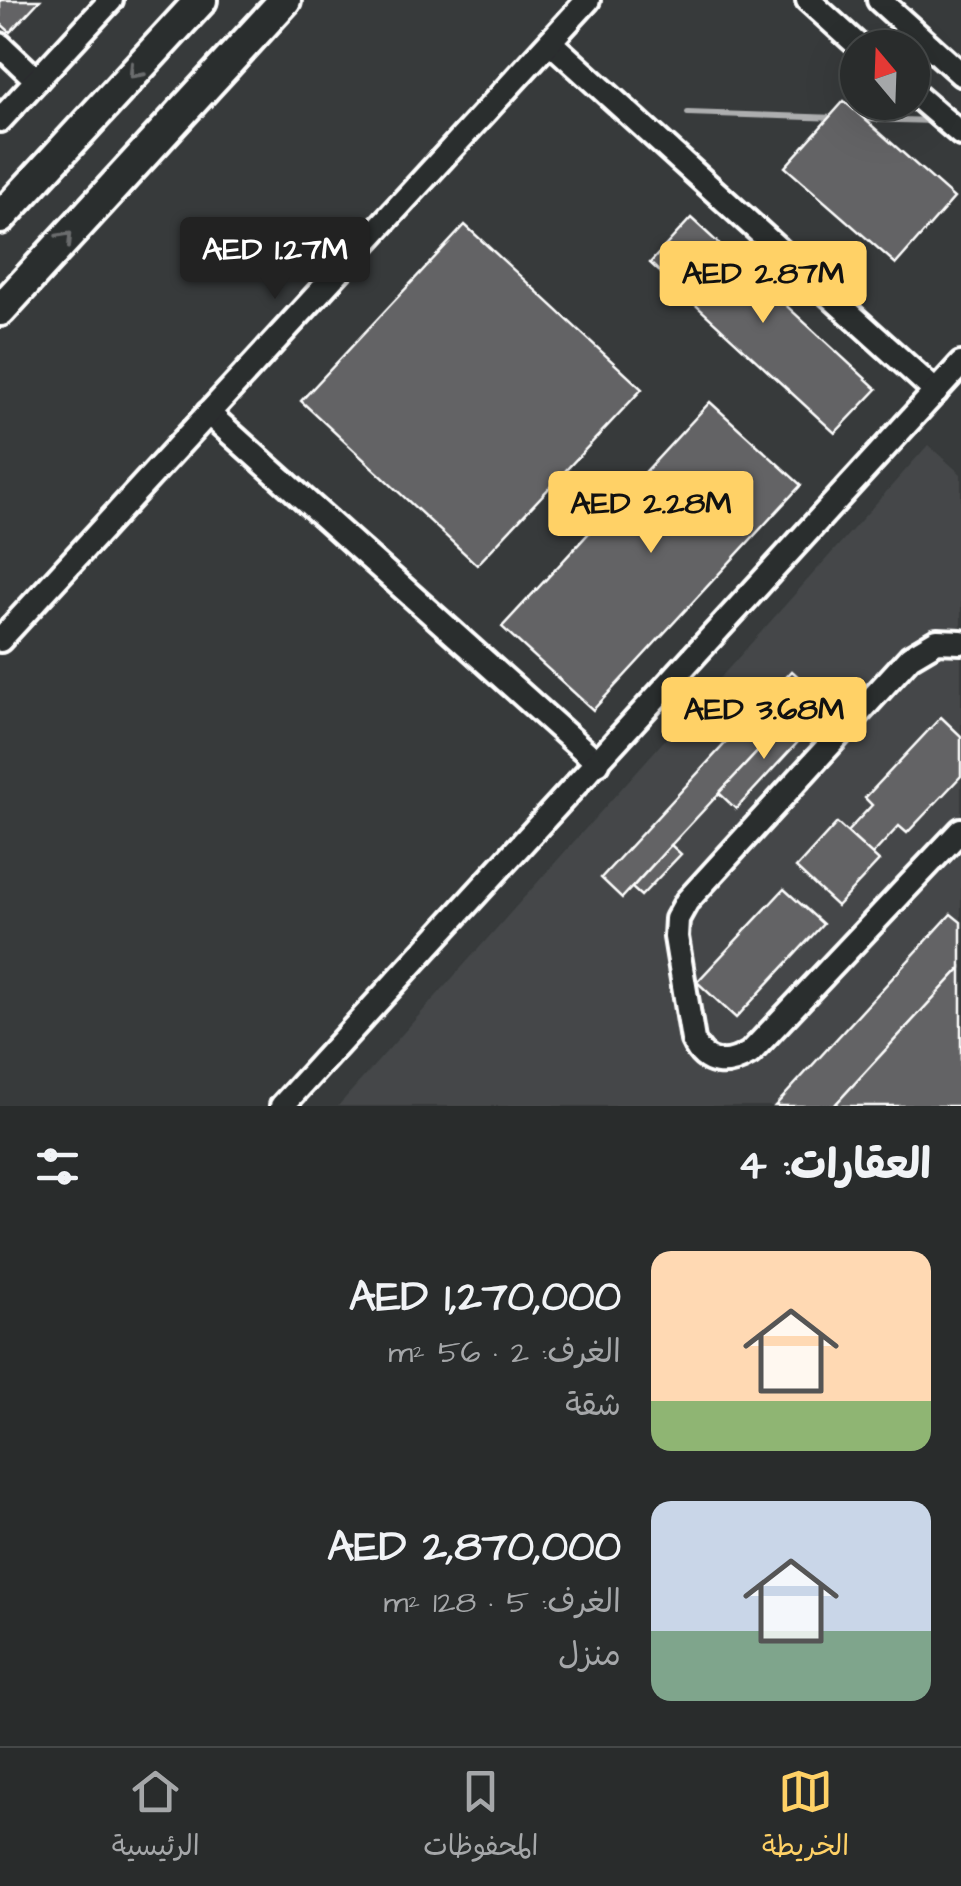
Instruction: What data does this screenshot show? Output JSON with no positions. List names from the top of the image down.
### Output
{
  "north": "top",
  "page": {
    "price": [
      "AED 1.27M",
      "AED 2.87M",
      "AED 2.28M",
      "AED 3.68M"
    ],
    "heading": "العقارات: 4",
    "list": [
      {
        "name": "AED 1,270,000",
        "note": "الغرف: 2 · 56 m² · شقة"
      },
      {
        "name": "AED 2,870,000",
        "note": "الغرف: 5 · 128 m² · منزل"
      }
    ],
    "tabs": ["الخريطة", "المحفوظات", "الرئيسية"]
  }
}
